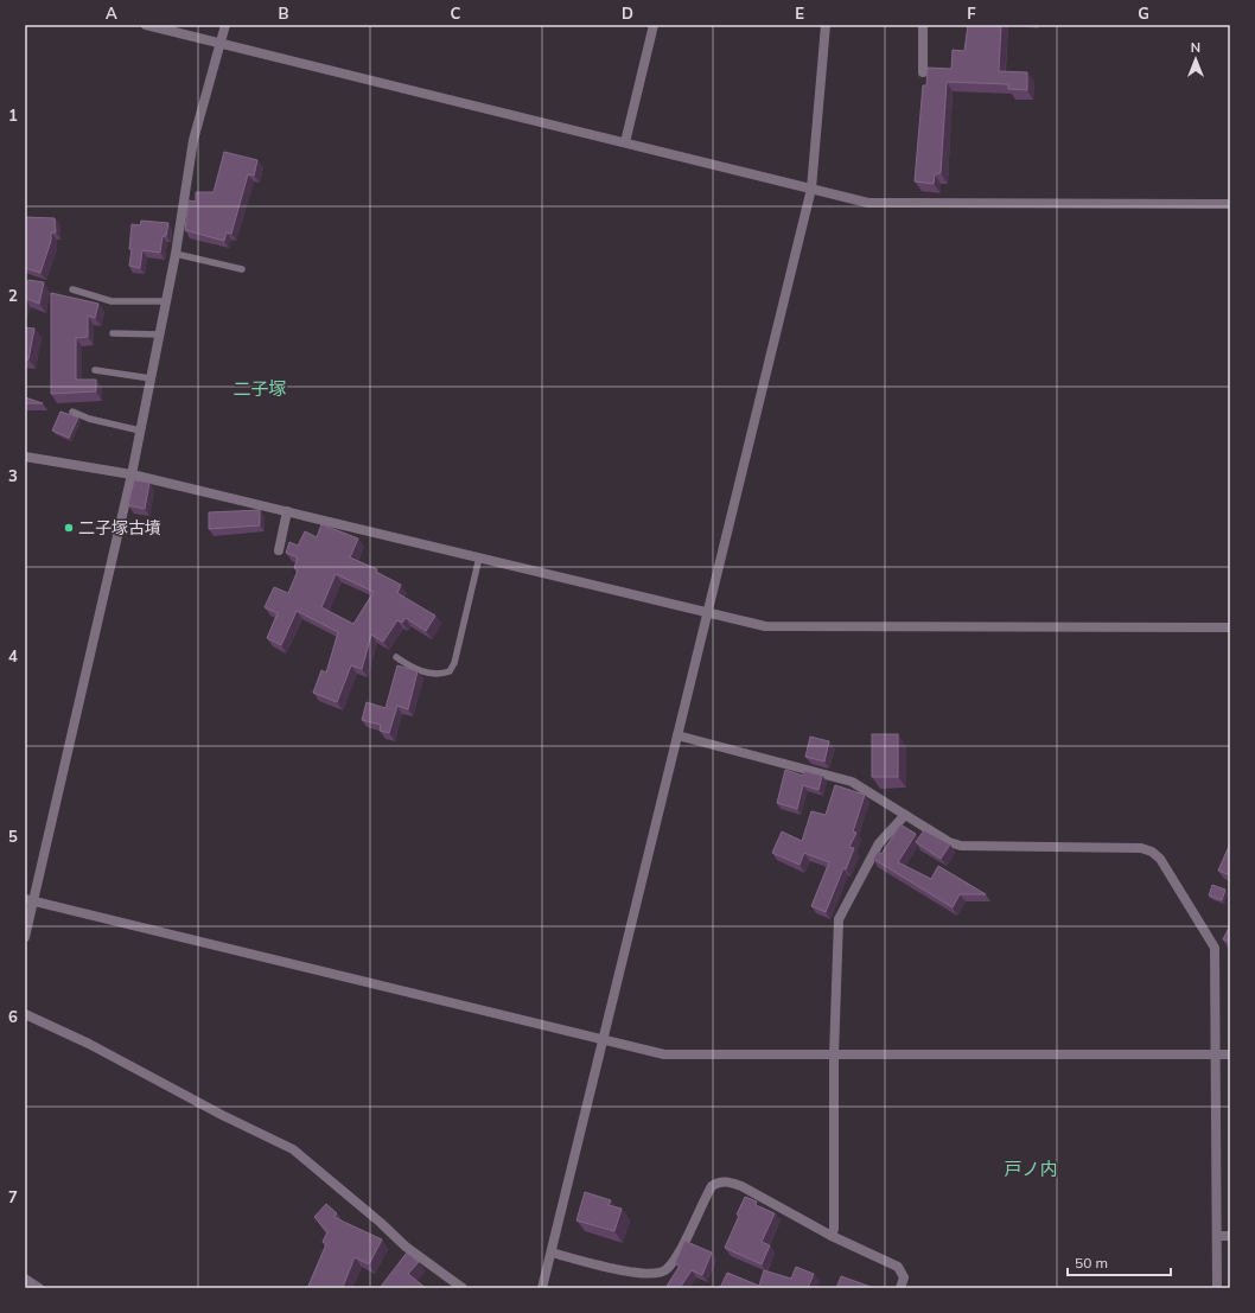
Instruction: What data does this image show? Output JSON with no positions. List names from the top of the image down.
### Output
{
  "districts": ["二子塚", "戸ノ内"],
  "places": ["二子塚古墳"],
  "scale_bar": "50 m",
  "north": "top",
  "grid": {
    "columns": [
      "A",
      "B",
      "C",
      "D",
      "E",
      "F",
      "G"
    ],
    "rows": [
      "1",
      "2",
      "3",
      "4",
      "5",
      "6",
      "7"
    ]
  }
}
